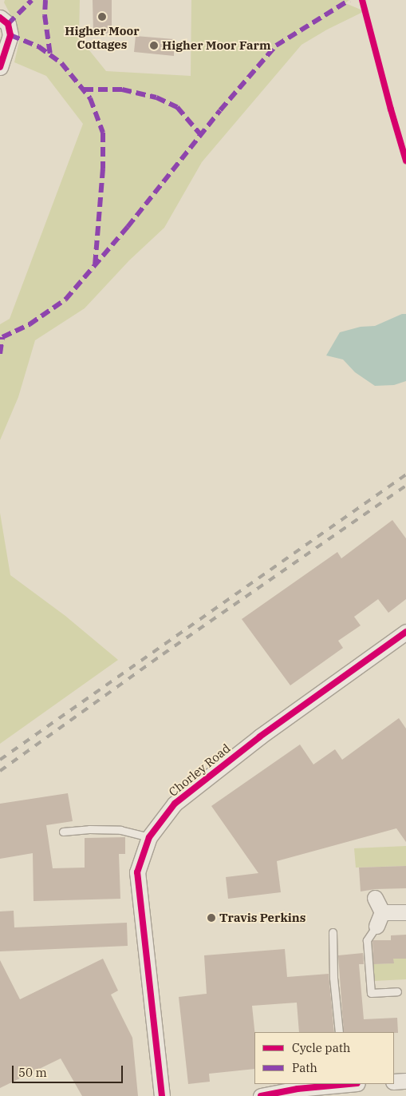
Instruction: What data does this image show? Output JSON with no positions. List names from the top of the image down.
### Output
{
  "streets": {
    "street": ["Chorley Road"]
  },
  "places": ["Higher Moor Cottages", "Higher Moor Farm", "Travis Perkins"],
  "legend": ["Cycle path", "Path"],
  "scale_bar": "50 m"
}
